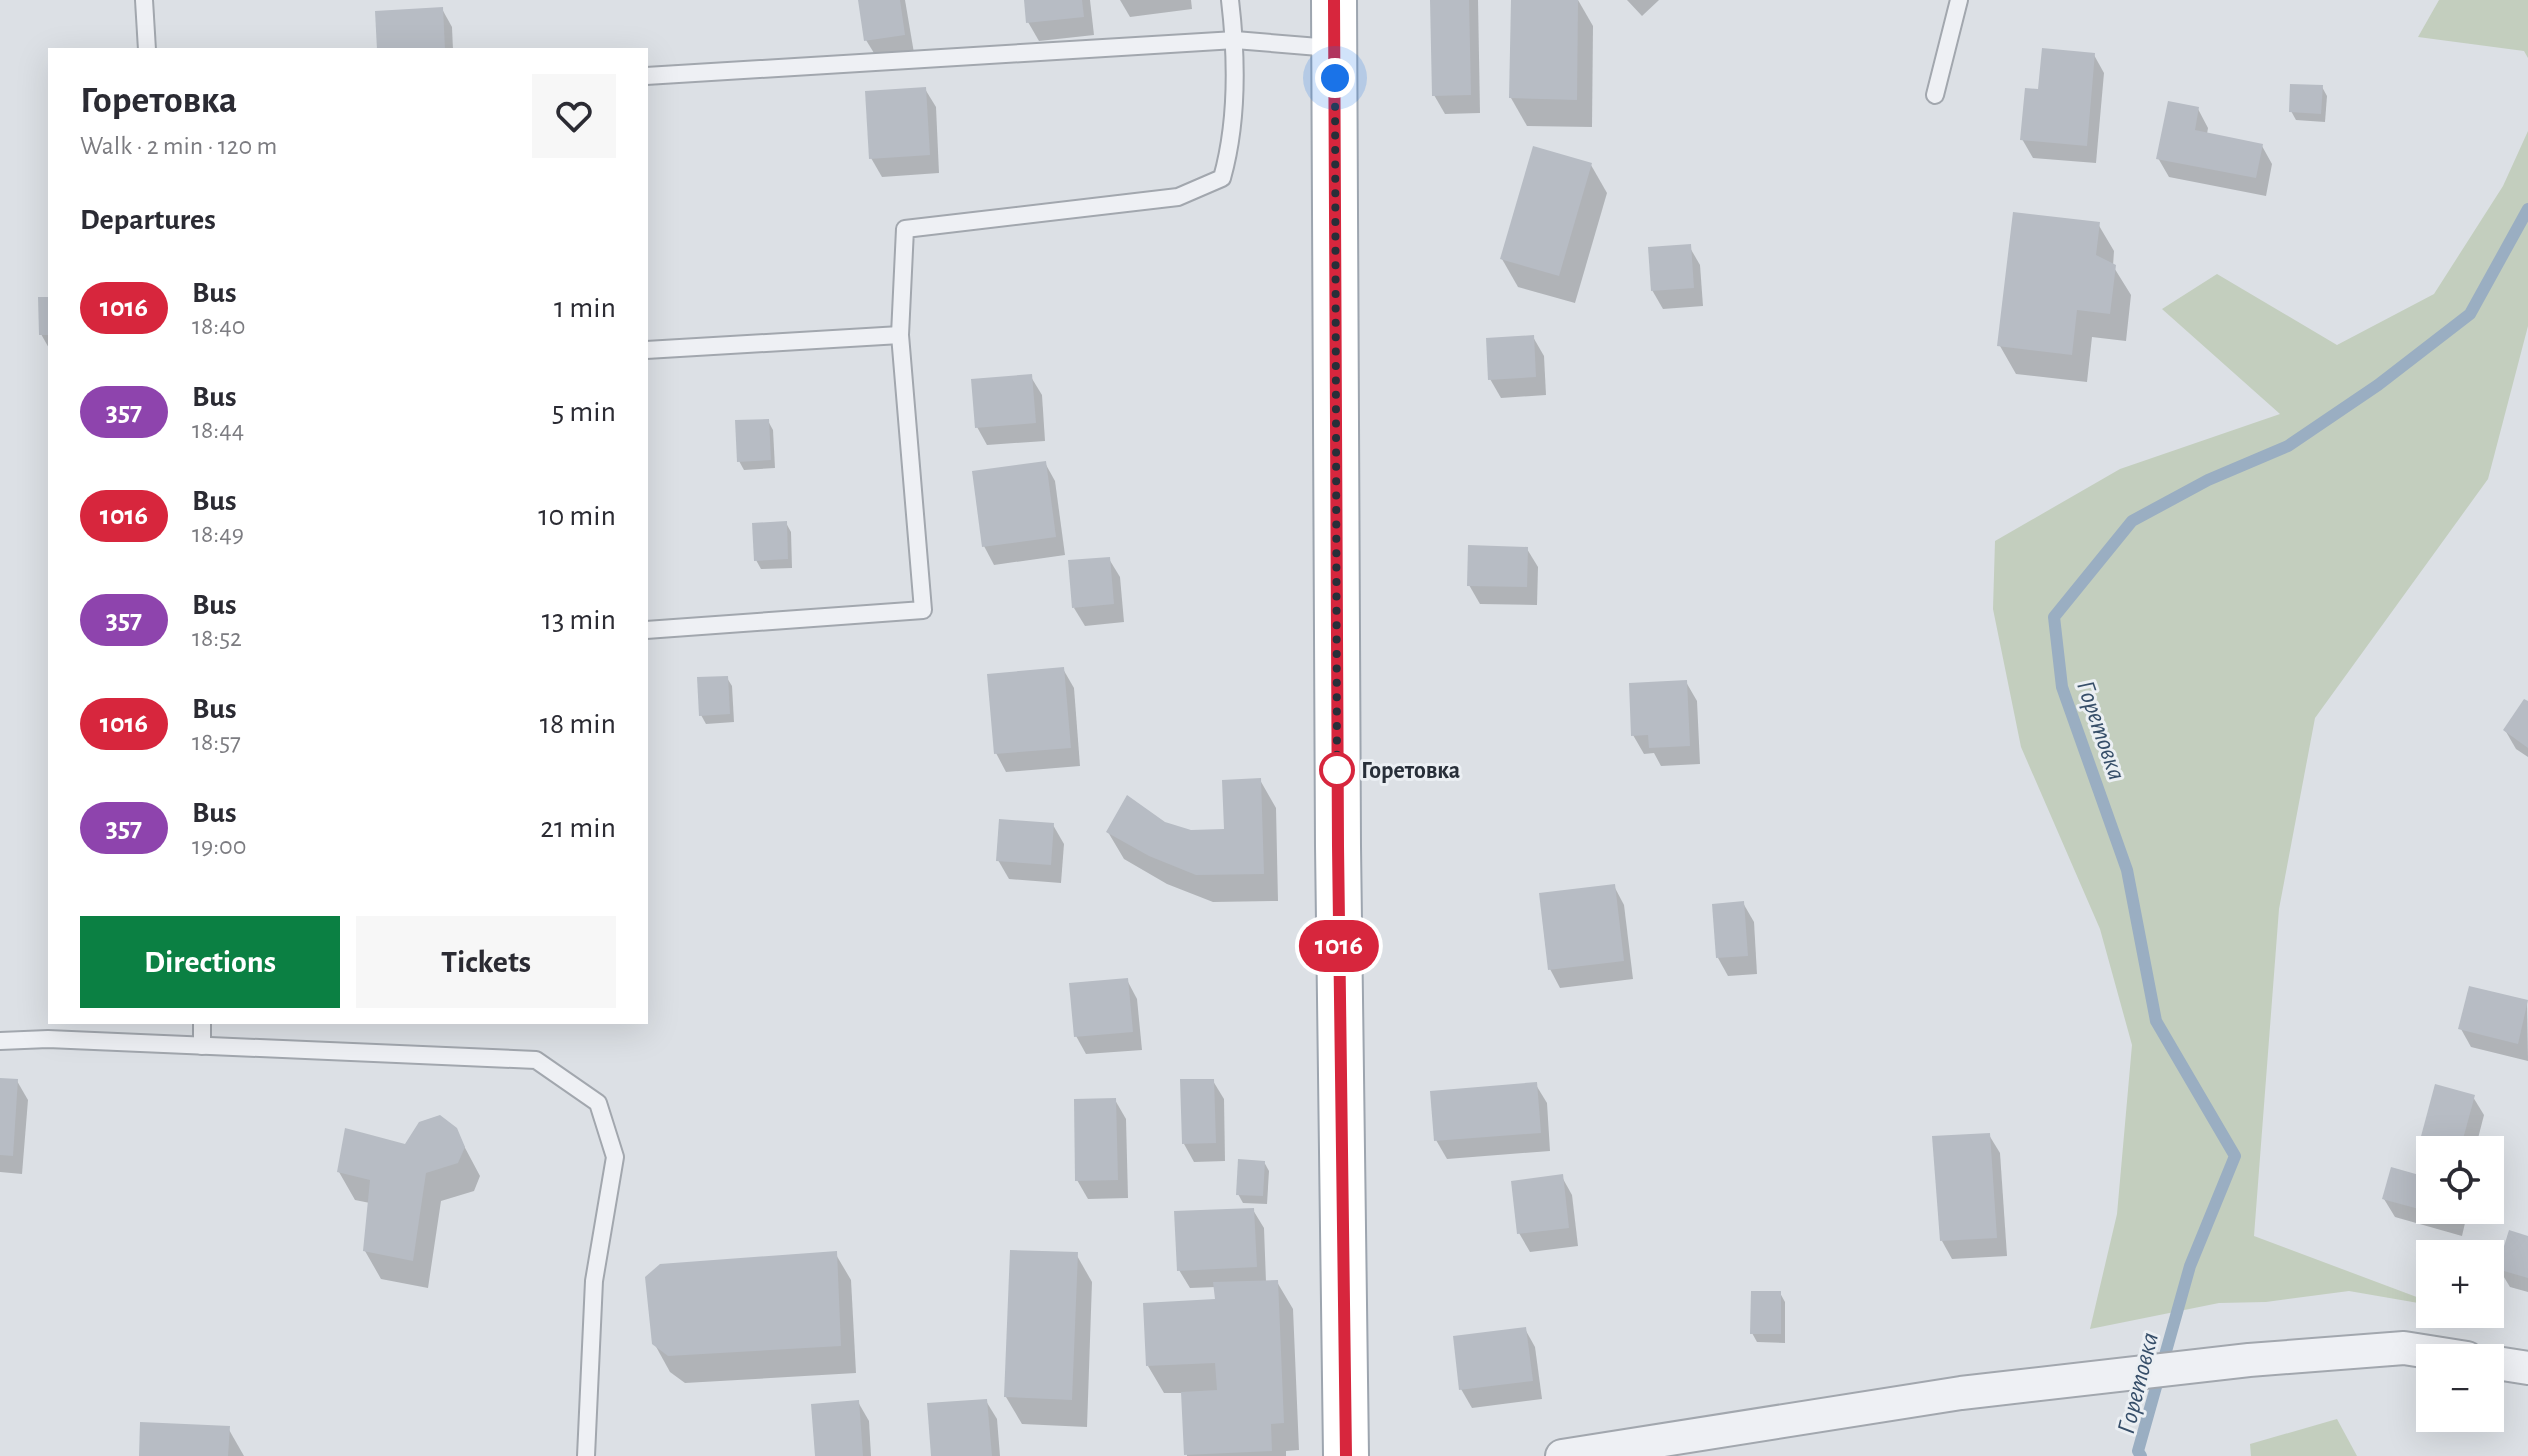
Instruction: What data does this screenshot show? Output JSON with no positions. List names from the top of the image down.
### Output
{
  "water": ["Горетовка"],
  "places": ["Горетовка"],
  "lines": ["bus line 1016"],
  "page": {
    "on_map": "1016",
    "heading": [
      ["Горетовка", "Walk · 2 min · 120 m"],
      "Departures"
    ],
    "list": [
      {
        "mark": "1016",
        "name": "Bus",
        "note": "18:40",
        "value": "1 min"
      },
      {
        "mark": "357",
        "name": "Bus",
        "note": "18:44",
        "value": "5 min"
      },
      {
        "mark": "1016",
        "name": "Bus",
        "note": "18:49",
        "value": "10 min"
      },
      {
        "mark": "357",
        "name": "Bus",
        "note": "18:52",
        "value": "13 min"
      },
      {
        "mark": "1016",
        "name": "Bus",
        "note": "18:57",
        "value": "18 min"
      },
      {
        "mark": "357",
        "name": "Bus",
        "note": "19:00",
        "value": "21 min"
      }
    ],
    "buttons": ["Directions", "Tickets"],
    "map_buttons": ["+", "−"]
  }
}
